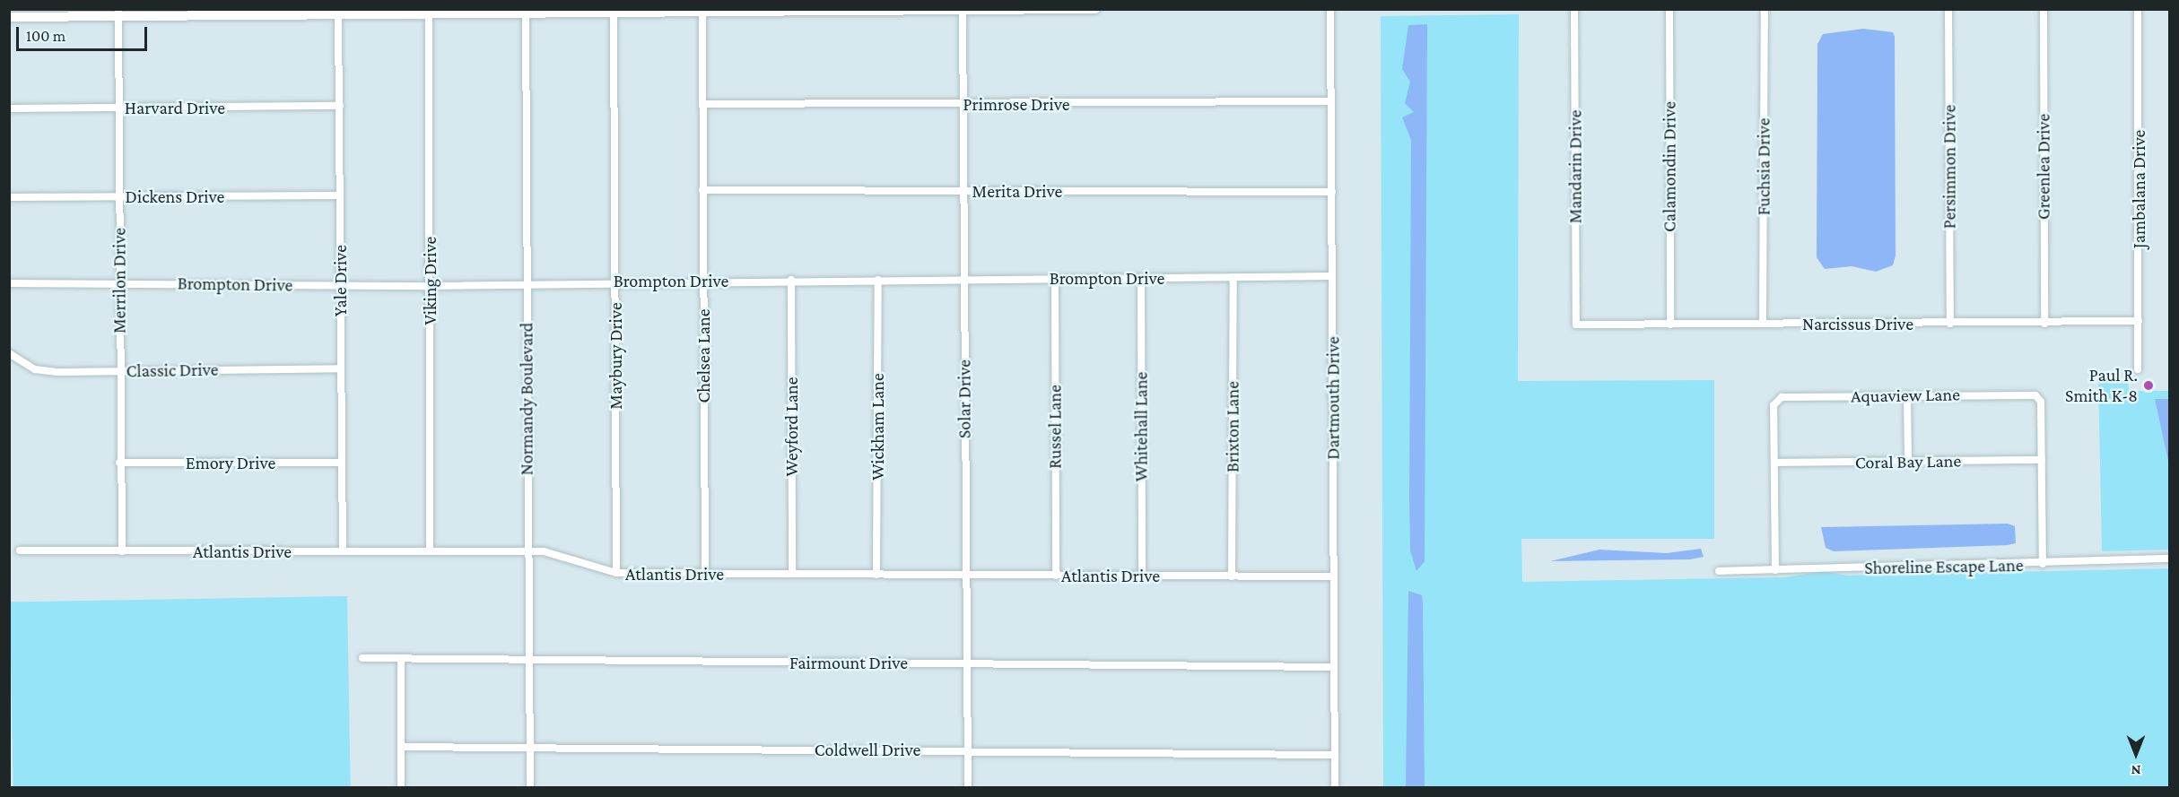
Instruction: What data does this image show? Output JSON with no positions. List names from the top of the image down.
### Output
{
  "streets": {
    "street": [
      "Primrose Drive",
      "Harvard Drive",
      "Mandarin Drive",
      "Calamondin Drive",
      "Fuchsia Drive",
      "Persimmon Drive",
      "Greenlea Drive",
      "Jambalana Drive",
      "Merita Drive",
      "Dickens Drive",
      "Brompton Drive",
      "Merrilon Drive",
      "Yale Drive",
      "Viking Drive",
      "Narcissus Drive",
      "Maybury Drive",
      "Chelsea Lane",
      "Classic Drive",
      "Aquaview Lane",
      "Dartmouth Drive",
      "Normandy Boulevard",
      "Solar Drive",
      "Weyford Lane",
      "Wickham Lane",
      "Russel Lane",
      "Whitehall Lane",
      "Brixton Lane",
      "Coral Bay Lane",
      "Emory Drive",
      "Atlantis Drive",
      "Shoreline Escape Lane",
      "Fairmount Drive",
      "Coldwell Drive"
    ]
  },
  "crossings": [
    ["Primrose Drive", "Chelsea Lane"],
    ["Primrose Drive", "Dartmouth Drive"],
    ["Primrose Drive", "Solar Drive"],
    ["Harvard Drive", "Merrilon Drive"],
    ["Harvard Drive", "Yale Drive"],
    ["Mandarin Drive", "Narcissus Drive"],
    ["Calamondin Drive", "Narcissus Drive"],
    ["Fuchsia Drive", "Narcissus Drive"],
    ["Persimmon Drive", "Narcissus Drive"],
    ["Greenlea Drive", "Narcissus Drive"],
    ["Jambalana Drive", "Narcissus Drive"],
    ["Merita Drive", "Chelsea Lane"],
    ["Merita Drive", "Dartmouth Drive"],
    ["Merita Drive", "Solar Drive"],
    ["Dickens Drive", "Merrilon Drive"],
    ["Dickens Drive", "Yale Drive"],
    ["Brompton Drive", "Merrilon Drive"],
    ["Brompton Drive", "Yale Drive"],
    ["Brompton Drive", "Viking Drive"],
    ["Brompton Drive", "Maybury Drive"],
    ["Brompton Drive", "Chelsea Lane"],
    ["Brompton Drive", "Dartmouth Drive"],
    ["Brompton Drive", "Normandy Boulevard"],
    ["Brompton Drive", "Solar Drive"],
    ["Brompton Drive", "Weyford Lane"],
    ["Brompton Drive", "Wickham Lane"],
    ["Brompton Drive", "Russel Lane"],
    ["Brompton Drive", "Whitehall Lane"],
    ["Brompton Drive", "Brixton Lane"],
    ["Merrilon Drive", "Classic Drive"],
    ["Merrilon Drive", "Emory Drive"],
    ["Merrilon Drive", "Atlantis Drive"],
    ["Yale Drive", "Classic Drive"],
    ["Yale Drive", "Emory Drive"],
    ["Yale Drive", "Atlantis Drive"],
    ["Viking Drive", "Atlantis Drive"],
    ["Maybury Drive", "Atlantis Drive"],
    ["Chelsea Lane", "Atlantis Drive"],
    ["Aquaview Lane", "Coral Bay Lane"],
    ["Aquaview Lane", "Shoreline Escape Lane"],
    ["Dartmouth Drive", "Atlantis Drive"],
    ["Dartmouth Drive", "Fairmount Drive"],
    ["Dartmouth Drive", "Coldwell Drive"],
    ["Normandy Boulevard", "Atlantis Drive"],
    ["Normandy Boulevard", "Fairmount Drive"],
    ["Normandy Boulevard", "Coldwell Drive"],
    ["Solar Drive", "Atlantis Drive"],
    ["Solar Drive", "Fairmount Drive"],
    ["Solar Drive", "Coldwell Drive"],
    ["Weyford Lane", "Atlantis Drive"],
    ["Wickham Lane", "Atlantis Drive"],
    ["Russel Lane", "Atlantis Drive"],
    ["Whitehall Lane", "Atlantis Drive"],
    ["Brixton Lane", "Atlantis Drive"]
  ],
  "places": ["Paul R. Smith K-8"],
  "scale_bar": "100 m",
  "north": "bottom"
}
